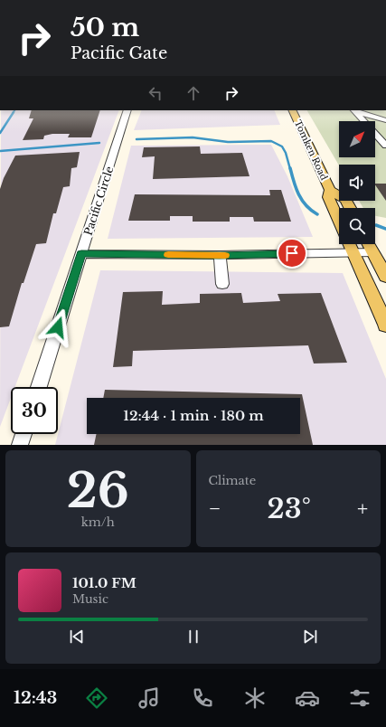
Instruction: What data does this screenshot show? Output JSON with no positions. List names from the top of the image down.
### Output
{
  "streets": {
    "main road": ["Tomken Road"],
    "street": ["Pacific Circle"]
  },
  "north": "top right",
  "page": {
    "turn": ["50 m", "Pacific Gate"],
    "limit": "30",
    "trip": "12:44 · 1 min · 180 m",
    "tile": [
      ["26", "km/h"],
      "Climate"
    ],
    "heat": ["−", "23°", "+"],
    "song": ["101.0 FM", "Music"],
    "tabs": "12:43"
  }
}
